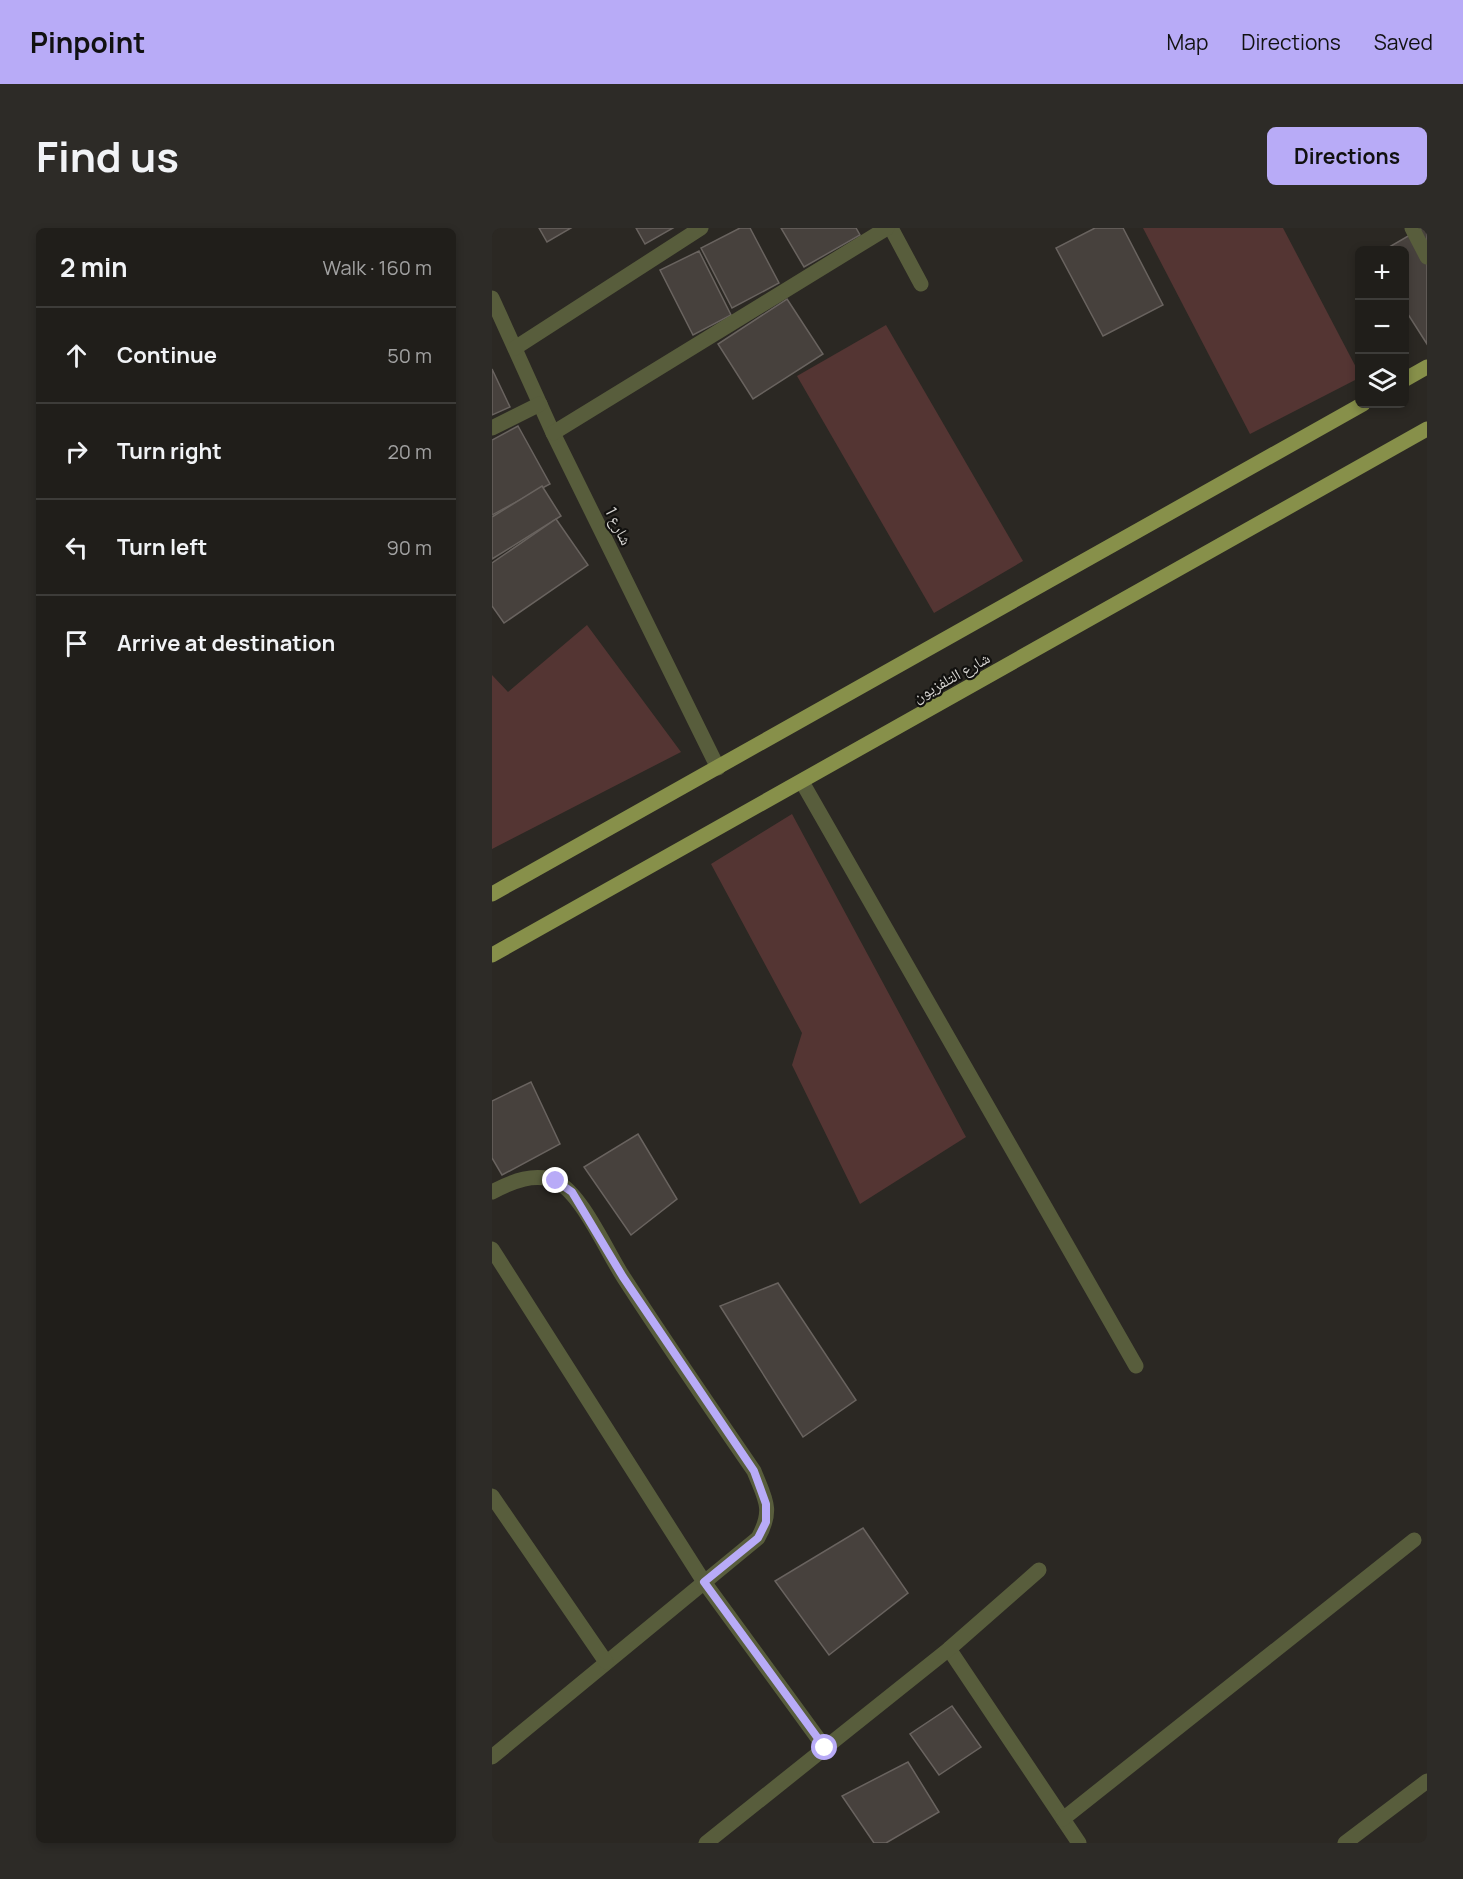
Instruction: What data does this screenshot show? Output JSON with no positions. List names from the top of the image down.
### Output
{
  "streets": {
    "main road": ["شارع التلفزيون"],
    "street": ["شارع 1"]
  },
  "page": {
    "header": "Pinpoint",
    "nav": ["Map", "Directions", "Saved"],
    "title": "Find us",
    "buttons": "Directions",
    "heading": ["2 min", "Walk · 160 m"],
    "map_buttons": ["+", "−"],
    "list": [
      ["Continue", "50 m"],
      ["Turn right", "20 m"],
      ["Turn left", "90 m"],
      "Arrive at destination"
    ]
  }
}
